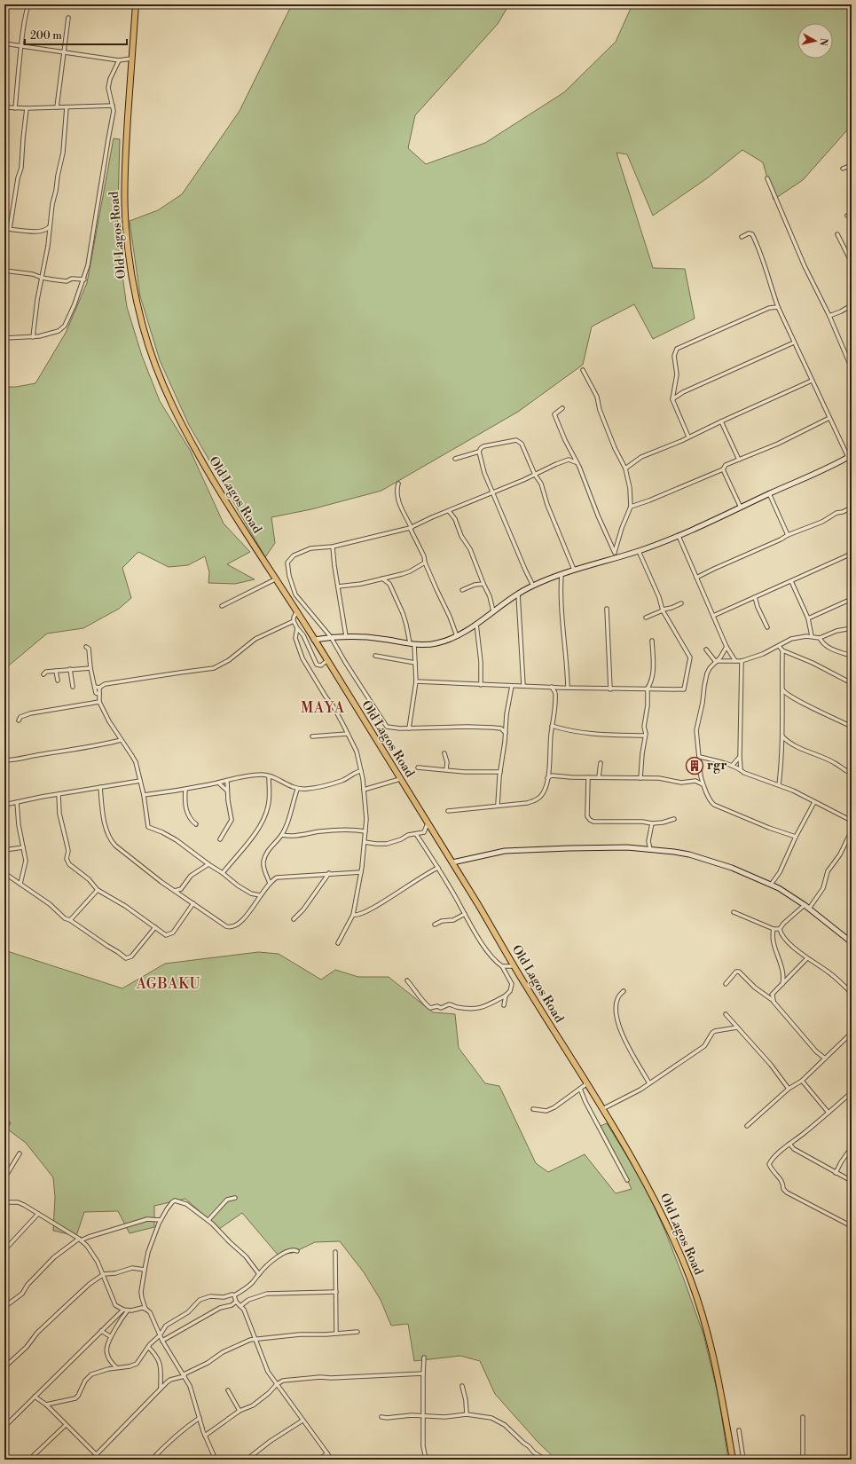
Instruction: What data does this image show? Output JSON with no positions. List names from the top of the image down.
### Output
{
  "streets": {
    "main road": ["Old Lagos Road"]
  },
  "districts": ["MAYA", "AGBAKU"],
  "places": {
    "building": ["rgr"]
  },
  "scale_bar": "200 m",
  "north": "right"
}
